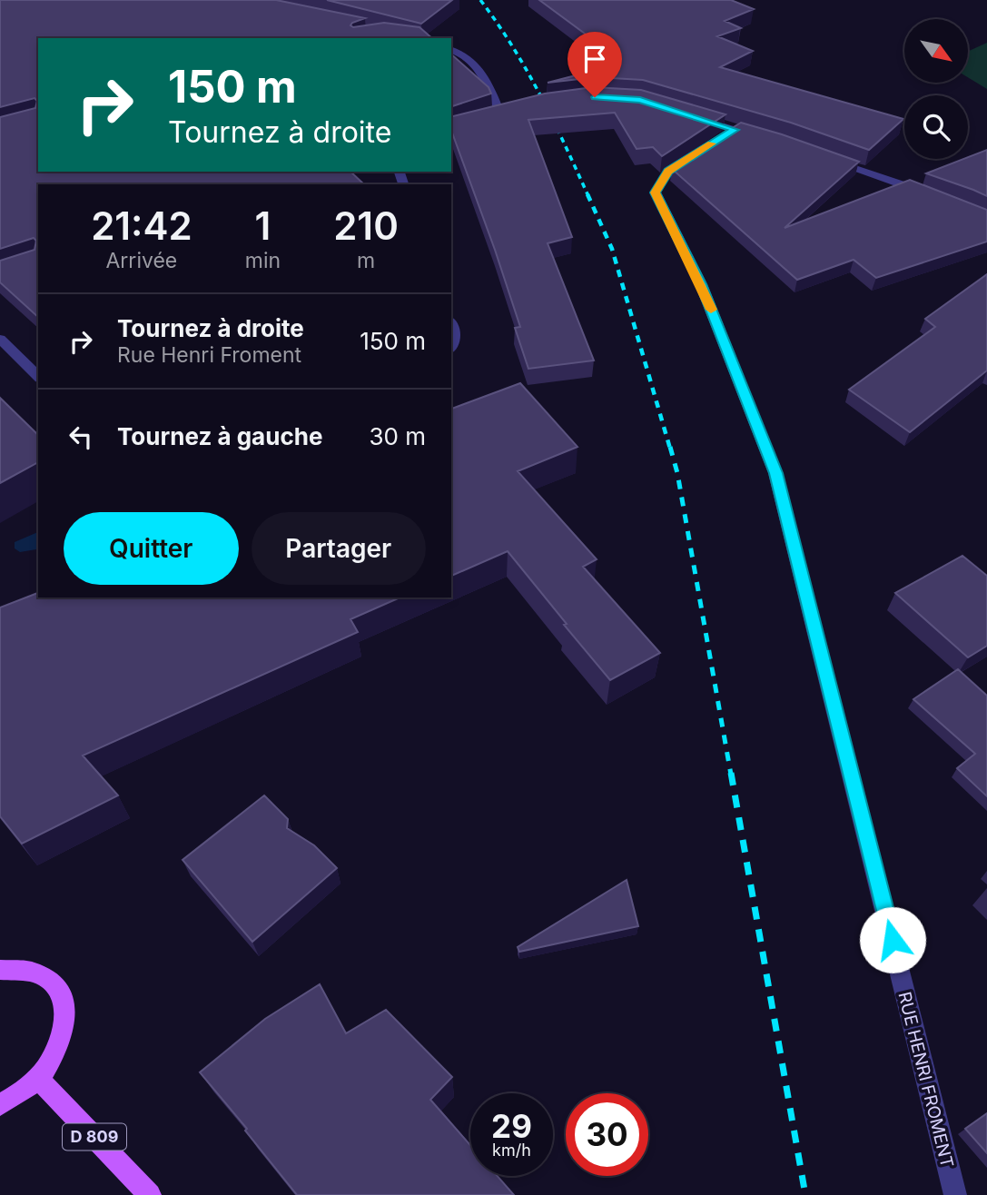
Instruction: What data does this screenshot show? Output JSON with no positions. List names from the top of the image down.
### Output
{
  "streets": {
    "main road": ["D 809"],
    "street": ["RUE HENRI FROMENT"]
  },
  "north": "bottom right",
  "page": {
    "turn": ["150 m", "Tournez à droite"],
    "eta": [
      "21:42",
      "Arrivée",
      "1",
      "min",
      "210",
      "m"
    ],
    "list": [
      {
        "name": "Tournez à droite",
        "note": "Rue Henri Froment",
        "value": "150 m"
      },
      {
        "name": "Tournez à gauche",
        "value": "30 m"
      }
    ],
    "buttons": ["Quitter", "Partager"],
    "speed": "29 km/h",
    "limit": "30"
  }
}
